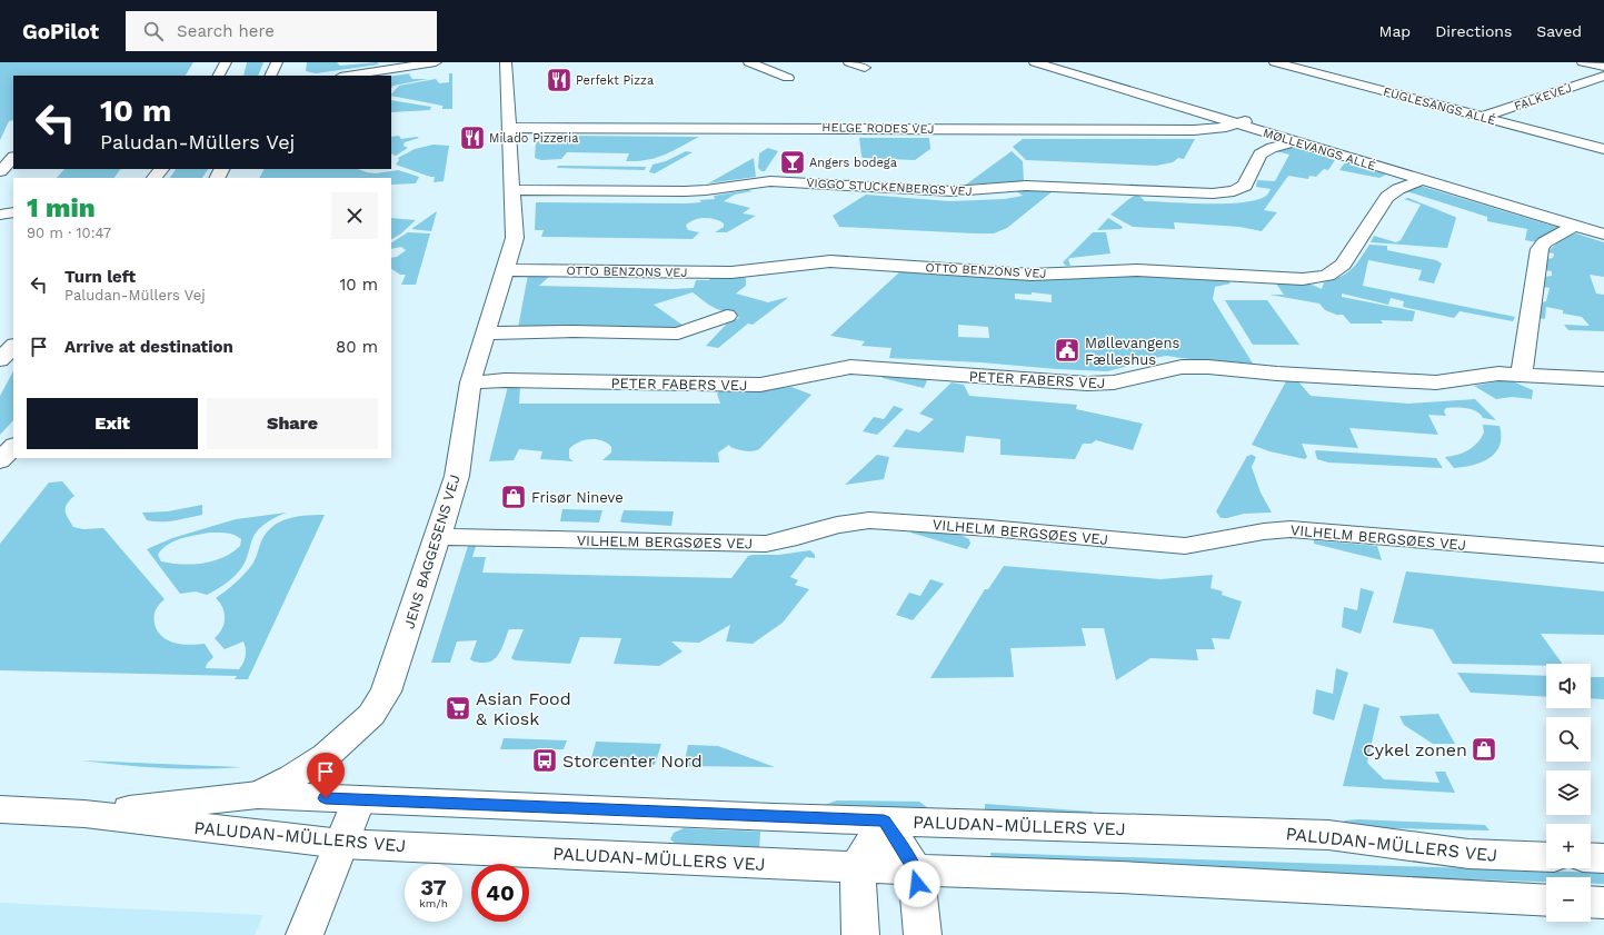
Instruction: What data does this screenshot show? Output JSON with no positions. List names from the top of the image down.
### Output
{
  "streets": {
    "street": [
      "FALKEVEJ",
      "FUGLESANGS ALLÉ",
      "HELGE RODES VEJ",
      "MØLLEVANGS ALLÉ",
      "VIGGO STUCKENBERGS VEJ",
      "OTTO BENZONS VEJ",
      "PETER FABERS VEJ",
      "VILHELM BERGSØES VEJ",
      "JENS BAGGESENS VEJ",
      "PALUDAN-MÜLLERS VEJ"
    ]
  },
  "crossings": [
    ["FALKEVEJ", "FUGLESANGS ALLÉ"],
    ["HELGE RODES VEJ", "MØLLEVANGS ALLÉ"],
    ["HELGE RODES VEJ", "JENS BAGGESENS VEJ"],
    ["MØLLEVANGS ALLÉ", "VIGGO STUCKENBERGS VEJ"],
    ["MØLLEVANGS ALLÉ", "OTTO BENZONS VEJ"],
    ["VIGGO STUCKENBERGS VEJ", "JENS BAGGESENS VEJ"],
    ["OTTO BENZONS VEJ", "JENS BAGGESENS VEJ"],
    ["PETER FABERS VEJ", "JENS BAGGESENS VEJ"],
    ["VILHELM BERGSØES VEJ", "JENS BAGGESENS VEJ"],
    ["JENS BAGGESENS VEJ", "PALUDAN-MÜLLERS VEJ"]
  ],
  "places": {
    "restaurant": ["Perfekt Pizza", "Milado Pizzeria"],
    "bar": ["Angers bodega"],
    "public building": ["Møllevangens Fælleshus"],
    "shop": ["Frisør Nineve", "Cykel zonen"],
    "supermarket": ["Asian Food & Kiosk"],
    "bus stop": ["Storcenter Nord"]
  },
  "page": {
    "header": "GoPilot",
    "search": "Search here",
    "nav": ["Map", "Directions", "Saved"],
    "turn": ["10 m", "Paludan-Müllers Vej"],
    "heading": ["1 min", "90 m · 10:47"],
    "list": [
      {
        "name": "Turn left",
        "note": "Paludan-Müllers Vej",
        "value": "10 m"
      },
      {
        "name": "Arrive at destination",
        "value": "80 m"
      }
    ],
    "buttons": ["Exit", "Share"],
    "map_buttons": ["+", "−"],
    "speed": "37 km/h",
    "limit": "40"
  }
}
